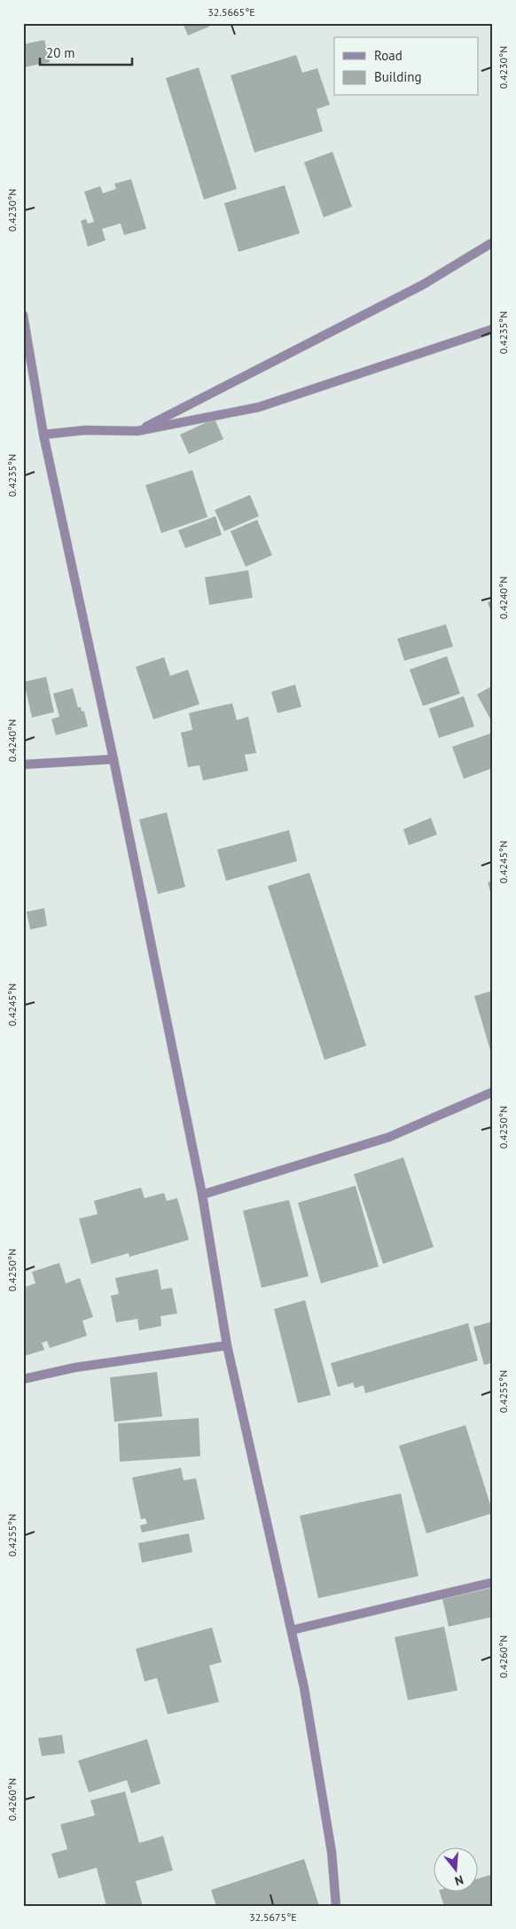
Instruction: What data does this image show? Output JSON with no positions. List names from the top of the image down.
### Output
{
  "legend": ["Road", "Building"],
  "scale_bar": "20 m",
  "north": "bottom",
  "coordinates": [
    "32.5665°E",
    "0.4230°N",
    "0.4235°N",
    "0.4240°N",
    "0.4245°N",
    "0.4250°N",
    "0.4255°N",
    "0.4260°N",
    "32.5675°E"
  ]
}
